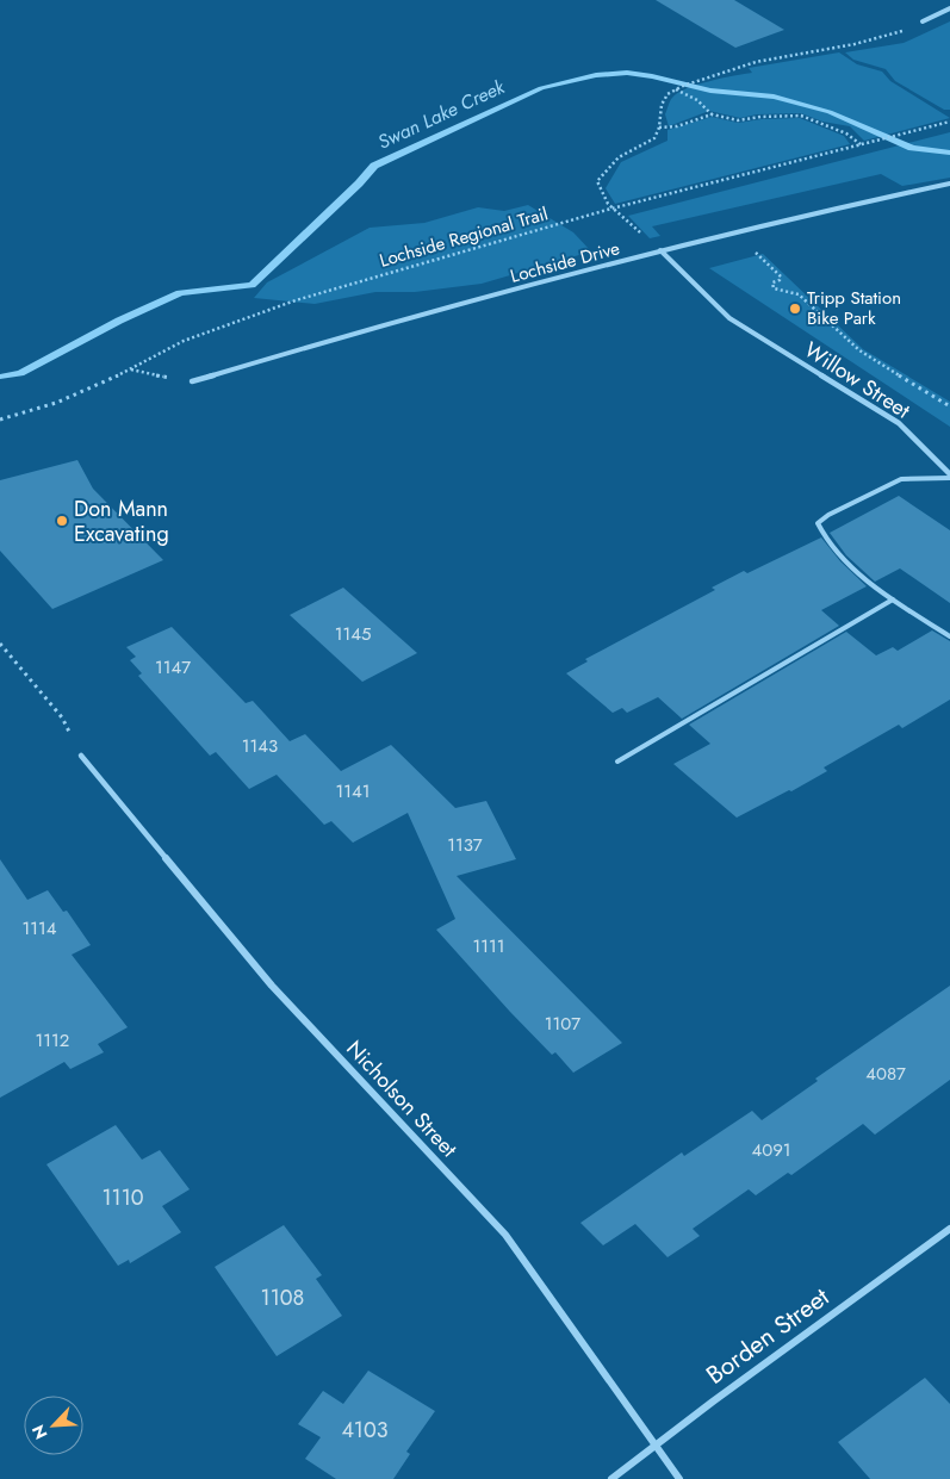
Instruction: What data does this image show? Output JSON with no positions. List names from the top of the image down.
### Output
{
  "streets": {
    "street": [
      "Lochside Drive",
      "Willow Street",
      "Nicholson Street",
      "Borden Street"
    ],
    "path": ["Lochside Regional Trail"]
  },
  "crossings": [
    ["Lochside Drive", "Willow Street"],
    ["Nicholson Street", "Borden Street"]
  ],
  "water": ["Swan Lake Creek"],
  "places": ["Tripp Station Bike Park", "Don Mann Excavating"],
  "house_numbers": [
    "1145",
    "1147",
    "1143",
    "1141",
    "1137",
    "1114",
    "1111",
    "1107",
    "1112",
    "4087",
    "4091",
    "1110",
    "1108",
    "4103"
  ],
  "north": "bottom left"
}
